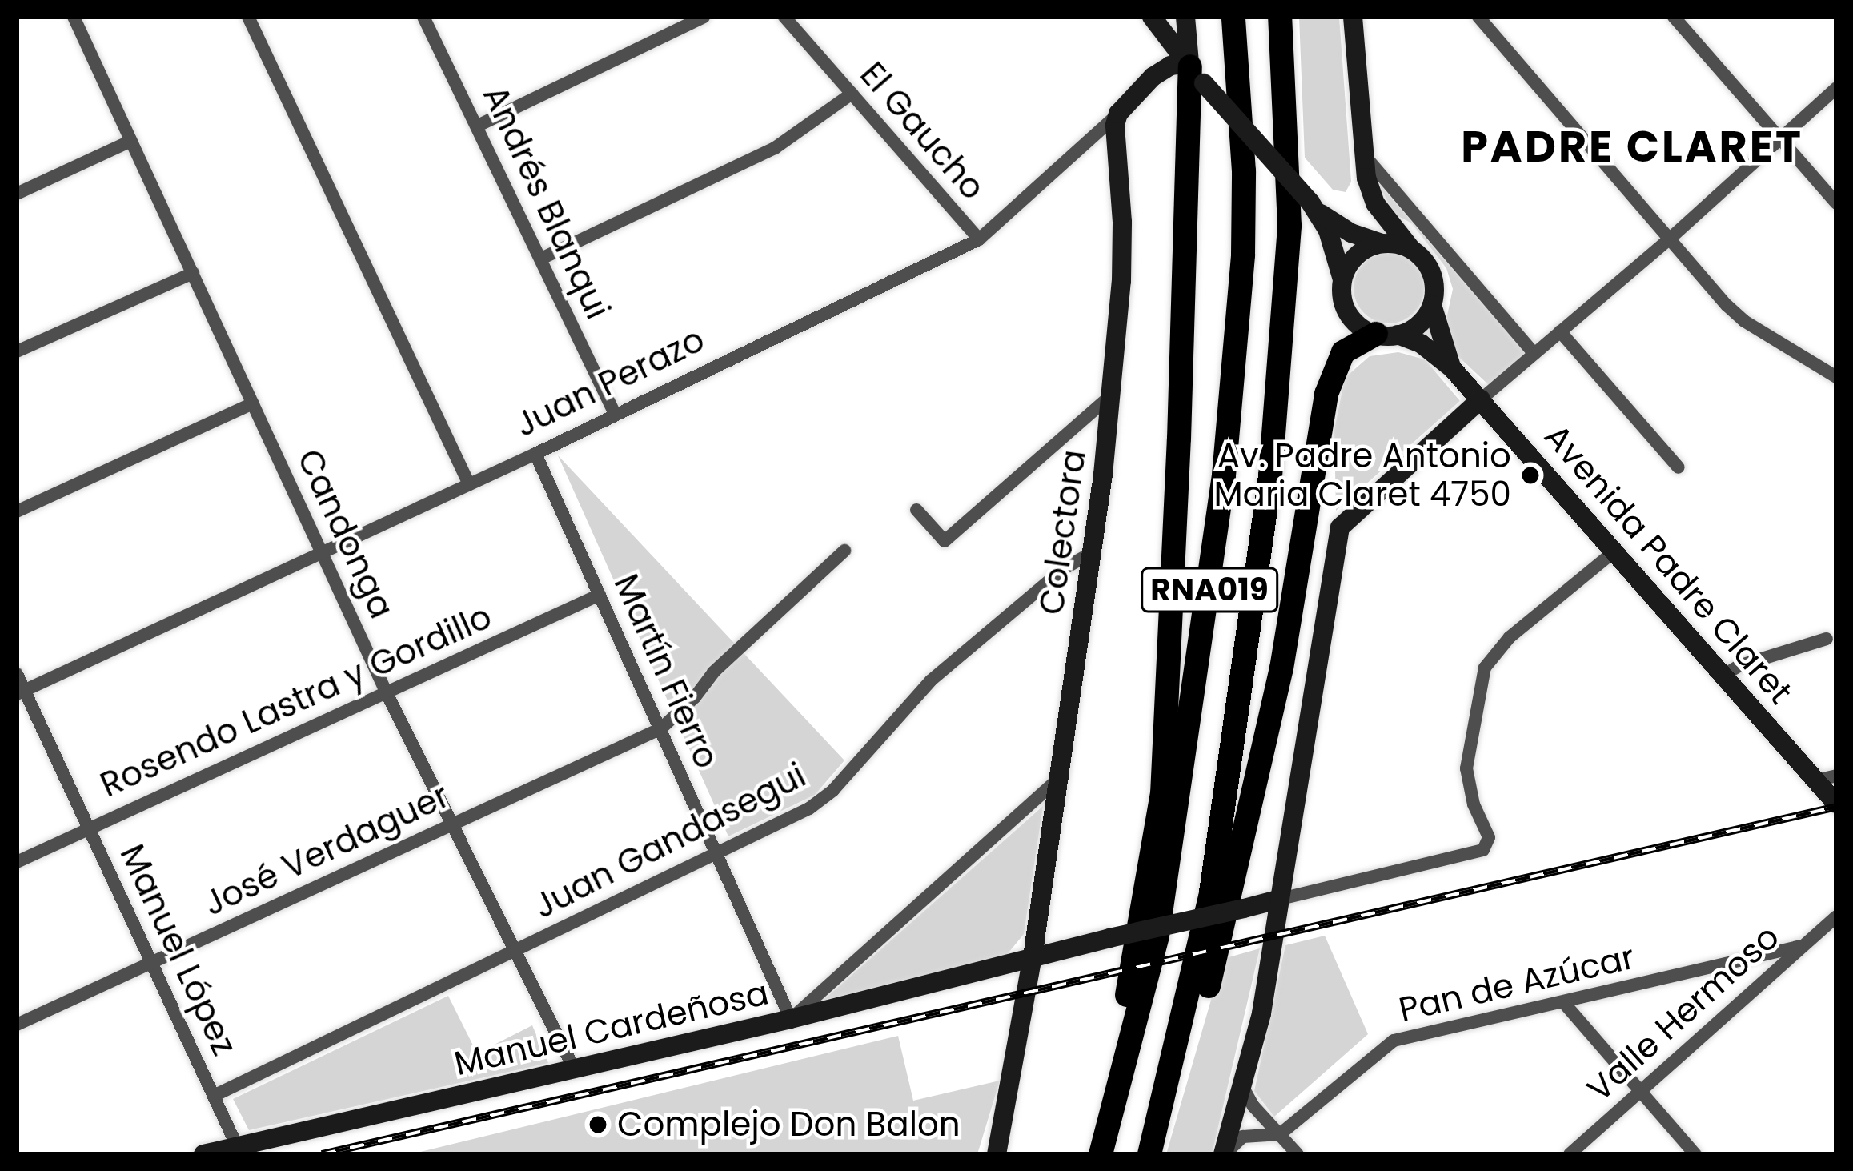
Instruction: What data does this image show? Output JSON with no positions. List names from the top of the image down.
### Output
{
  "streets": {
    "highway": ["RNA019"],
    "main road": [
      "Juan Perazo",
      "Colectora",
      "Avenida Padre Claret",
      "Manuel Cardeñosa"
    ],
    "street": [
      "El Gaucho",
      "Andrés Blanqui",
      "Candonga",
      "Martín Fierro",
      "Rosendo Lastra y Gordillo",
      "Juan Gandasegui",
      "José Verdaguer",
      "Manuel López",
      "Pan de Azúcar",
      "Valle Hermoso"
    ]
  },
  "crossings": [
    ["El Gaucho", "Juan Perazo"],
    ["Andrés Blanqui", "Juan Perazo"],
    ["Juan Perazo", "Colectora"],
    ["Juan Perazo", "Candonga"],
    ["Juan Perazo", "Martín Fierro"],
    ["Juan Perazo", "Manuel López"],
    ["Colectora", "Juan Gandasegui"],
    ["Colectora", "Manuel Cardeñosa"],
    ["Candonga", "Rosendo Lastra y Gordillo"],
    ["Candonga", "Juan Gandasegui"],
    ["Candonga", "José Verdaguer"],
    ["Candonga", "Manuel Cardeñosa"],
    ["Martín Fierro", "Rosendo Lastra y Gordillo"],
    ["Martín Fierro", "Juan Gandasegui"],
    ["Martín Fierro", "José Verdaguer"],
    ["Martín Fierro", "Manuel Cardeñosa"],
    ["Rosendo Lastra y Gordillo", "Manuel López"],
    ["Juan Gandasegui", "Manuel López"],
    ["José Verdaguer", "Manuel López"],
    ["Manuel López", "Manuel Cardeñosa"],
    ["Pan de Azúcar", "Valle Hermoso"]
  ],
  "districts": ["PADRE CLARET"],
  "places": ["Av. Padre Antonio Maria Claret 4750", "Complejo Don Balon"]
}
